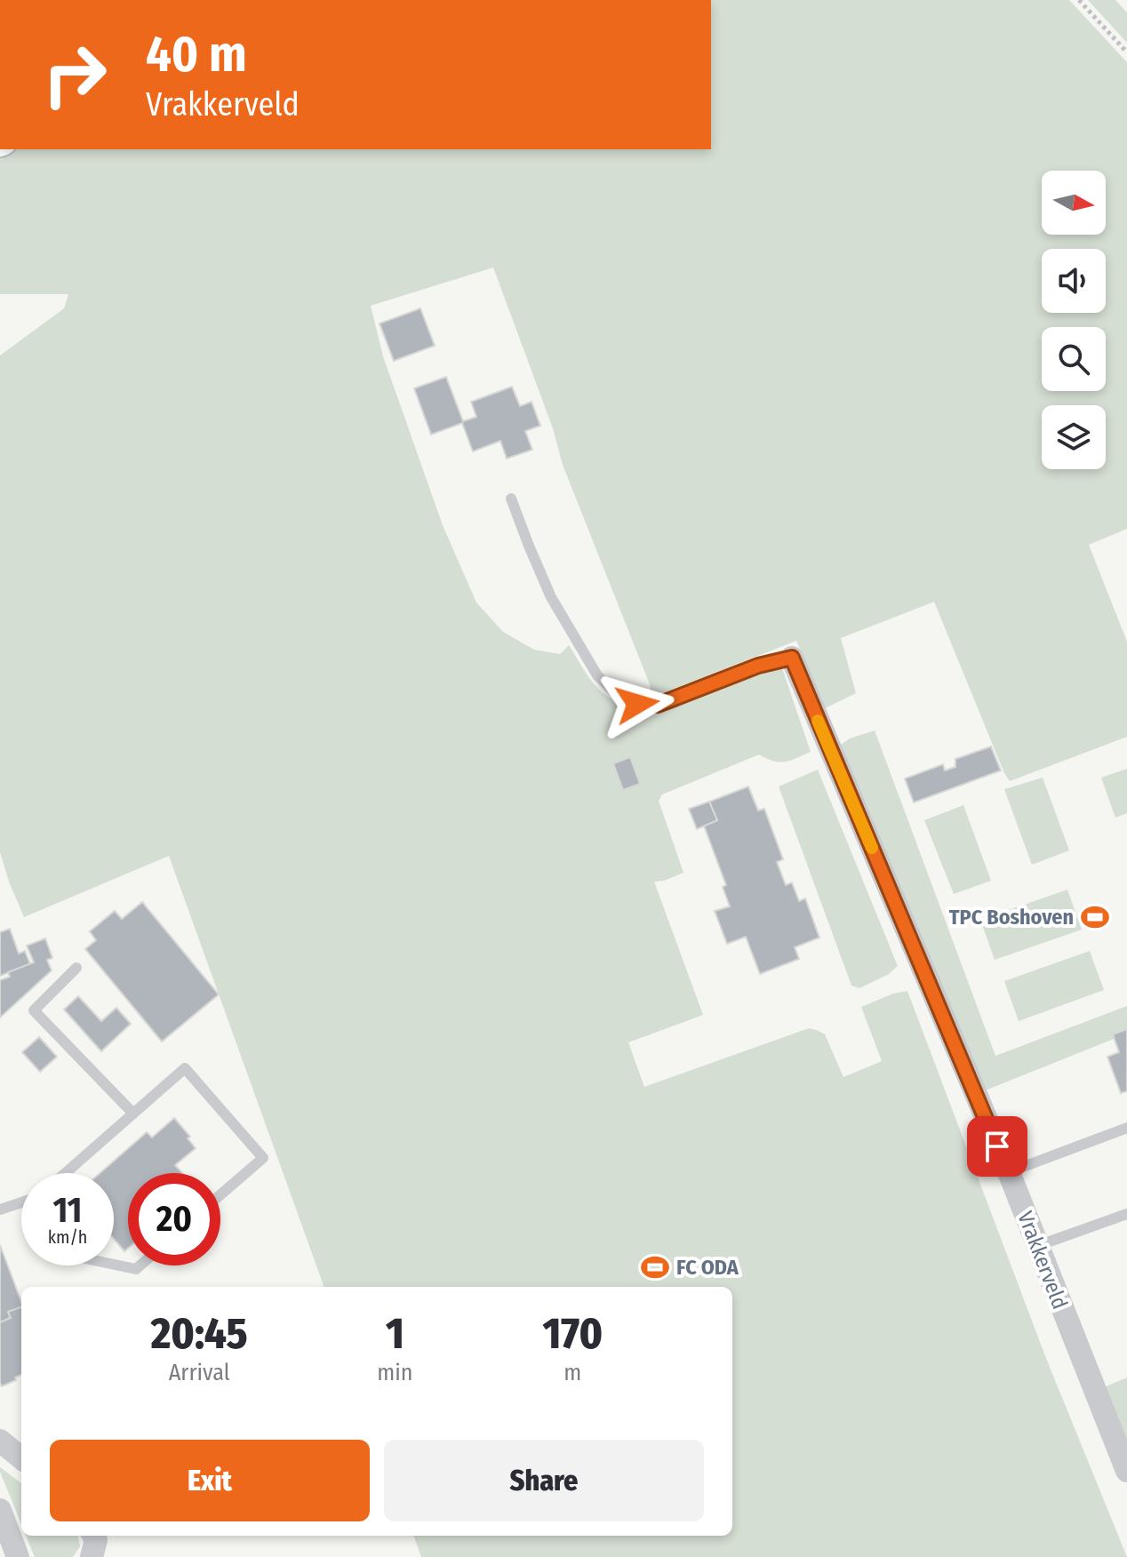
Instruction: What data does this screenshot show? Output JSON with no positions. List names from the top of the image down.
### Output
{
  "streets": {
    "street": ["Vrakkerveld"]
  },
  "places": {
    "sports": ["TPC Boshoven", "FC ODA"]
  },
  "north": "right",
  "page": {
    "turn": ["40 m", "Vrakkerveld"],
    "speed": "11 km/h",
    "limit": "20",
    "eta": [
      "20:45",
      "Arrival",
      "1",
      "min",
      "170",
      "m"
    ],
    "buttons": ["Exit", "Share"]
  }
}
